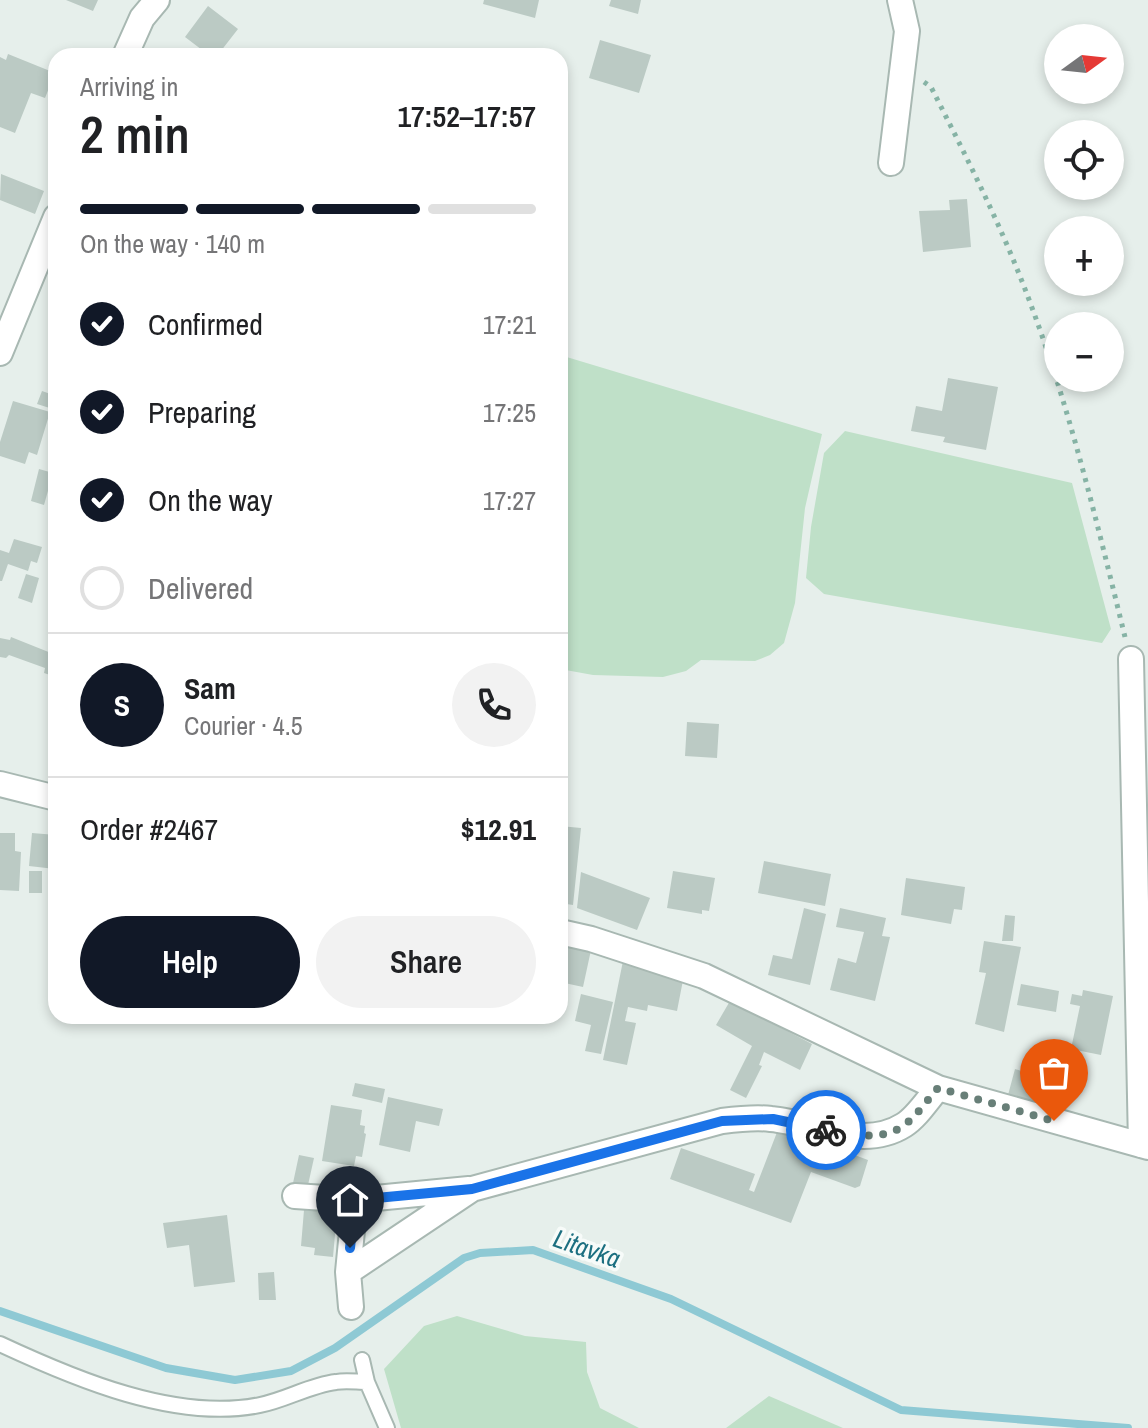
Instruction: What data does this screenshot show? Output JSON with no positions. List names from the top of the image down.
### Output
{
  "water": ["Litavka"],
  "north": "right",
  "page": {
    "map_buttons": ["+", "−"],
    "heading": ["2 min", "Arriving in", "17:52–17:57"],
    "panel": [
      "Sam",
      "Courier · 4.5",
      "Order #2467",
      "$12.91"
    ],
    "bar": "On the way · 140 m",
    "list": [
      ["Confirmed", "17:21"],
      ["Preparing", "17:25"],
      ["On the way", "17:27"],
      "Delivered"
    ],
    "round": "S",
    "buttons": ["Help", "Share"]
  }
}
